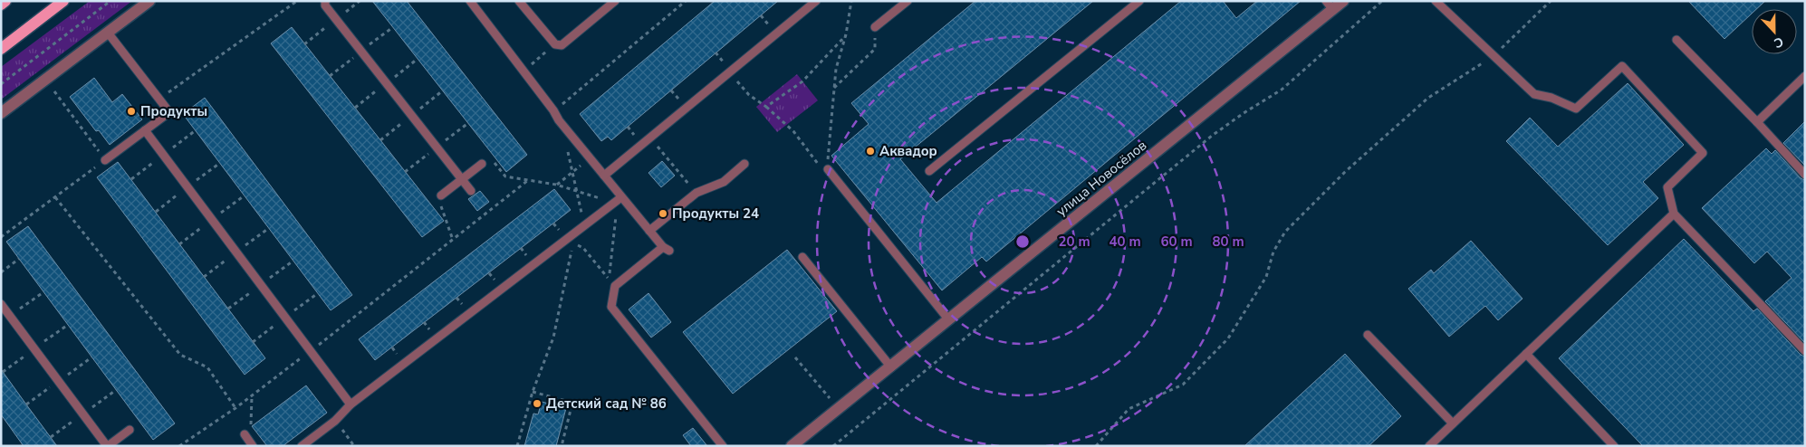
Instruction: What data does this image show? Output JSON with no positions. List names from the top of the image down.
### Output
{
  "streets": {
    "street": ["улица Новосёлов"]
  },
  "places": [
    "Продукты",
    "Аквадор",
    "Продукты 24",
    "Детский сад № 86"
  ],
  "north": "bottom",
  "rings": [
    "20 m",
    "40 m",
    "60 m",
    "80 m"
  ]
}
